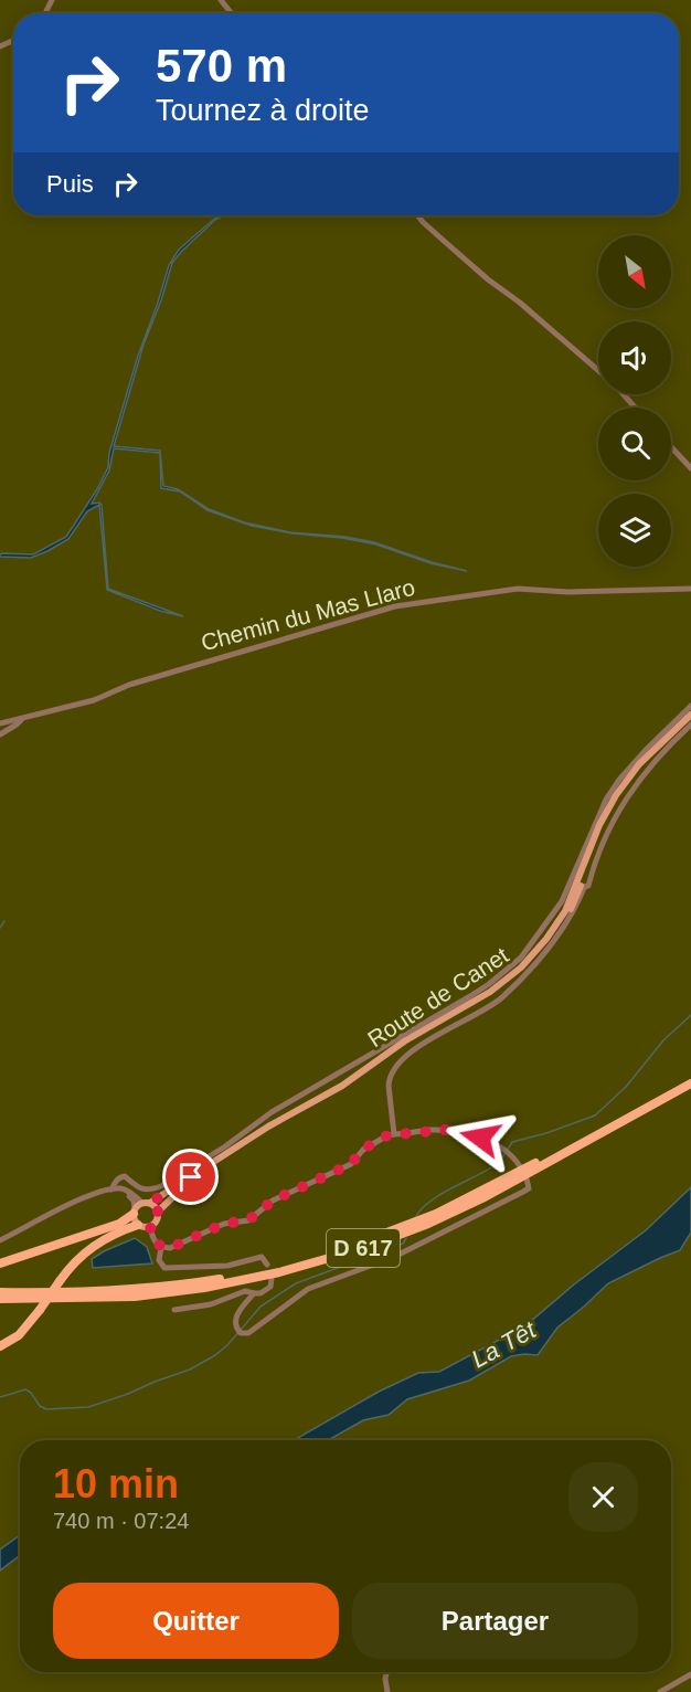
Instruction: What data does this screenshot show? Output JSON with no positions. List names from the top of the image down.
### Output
{
  "streets": {
    "highway": ["D 617"],
    "main road": ["Route de Canet"],
    "street": ["Chemin du Mas Llaro"]
  },
  "water": ["La Têt"],
  "north": "bottom right",
  "page": {
    "turn": ["570 m", "Tournez à droite"],
    "then": "Puis",
    "heading": ["10 min", "740 m · 07:24"],
    "buttons": ["Quitter", "Partager"]
  }
}
